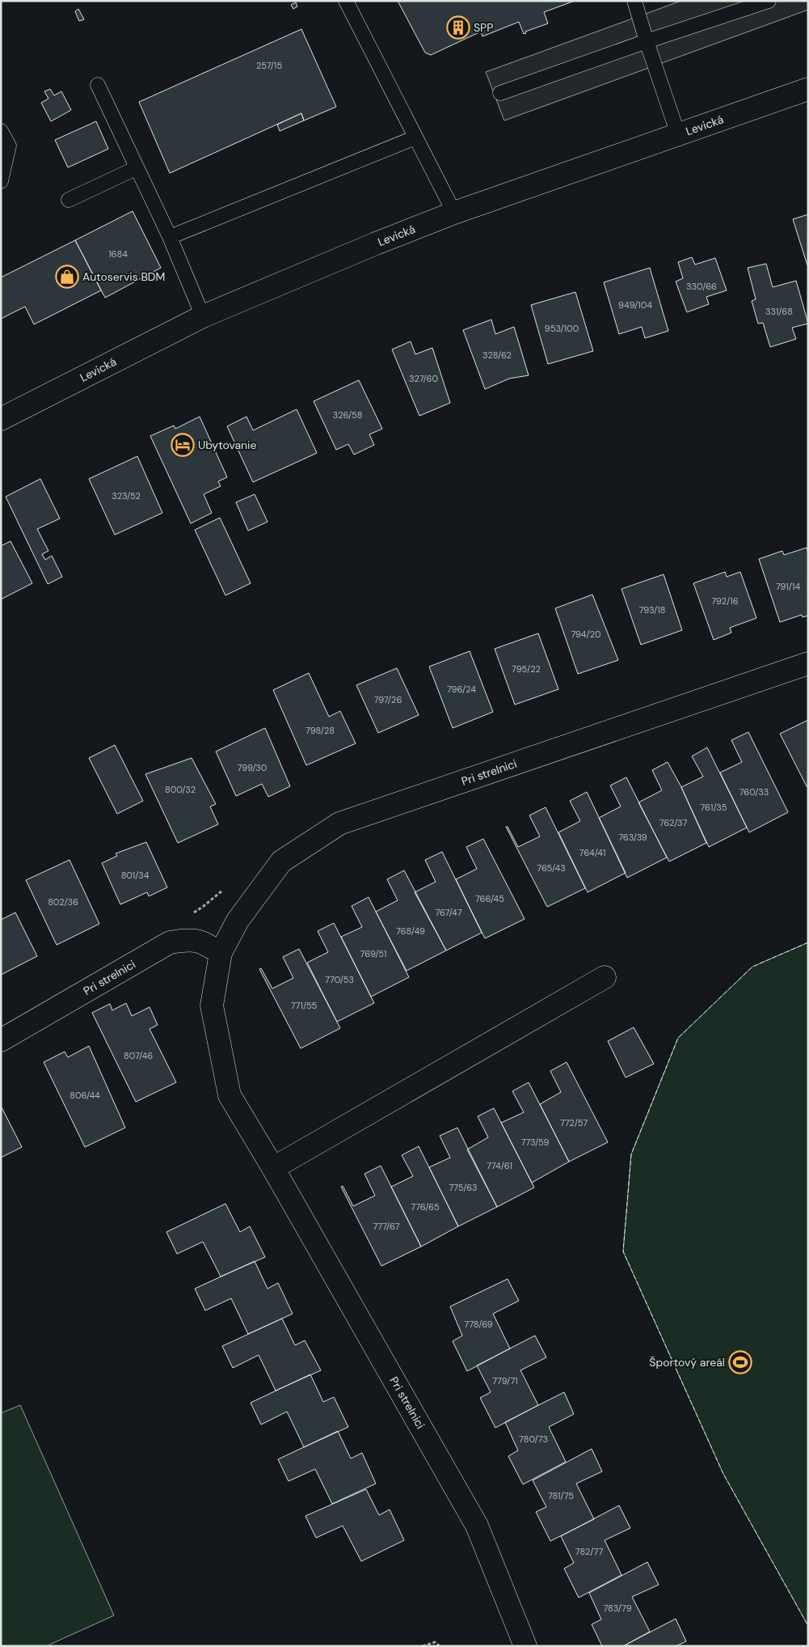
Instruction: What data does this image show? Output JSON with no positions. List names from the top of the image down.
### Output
{
  "streets": {
    "street": ["Levická", "Pri strelnici"]
  },
  "places": {
    "building": ["SPP"],
    "shop": ["Autoservis BDM"],
    "hotel": ["Ubytovanie"],
    "sports": ["Športový areál"]
  },
  "house_numbers": [
    "257/15",
    "1684",
    "330/66",
    "949/104",
    "331/68",
    "953/100",
    "328/62",
    "327/60",
    "326/58",
    "323/52",
    "791/14",
    "792/16",
    "793/18",
    "794/20",
    "795/22",
    "796/24",
    "797/26",
    "798/28",
    "799/30",
    "800/32",
    "760/33",
    "761/35",
    "762/37",
    "763/39",
    "764/41",
    "765/43",
    "801/34",
    "766/45",
    "802/36",
    "767/47",
    "768/49",
    "769/51",
    "770/53",
    "771/55",
    "807/46",
    "806/44",
    "772/57",
    "773/59",
    "774/61",
    "775/63",
    "776/65",
    "777/67",
    "778/69",
    "779/71",
    "780/73",
    "781/75",
    "782/77",
    "783/79"
  ]
}
